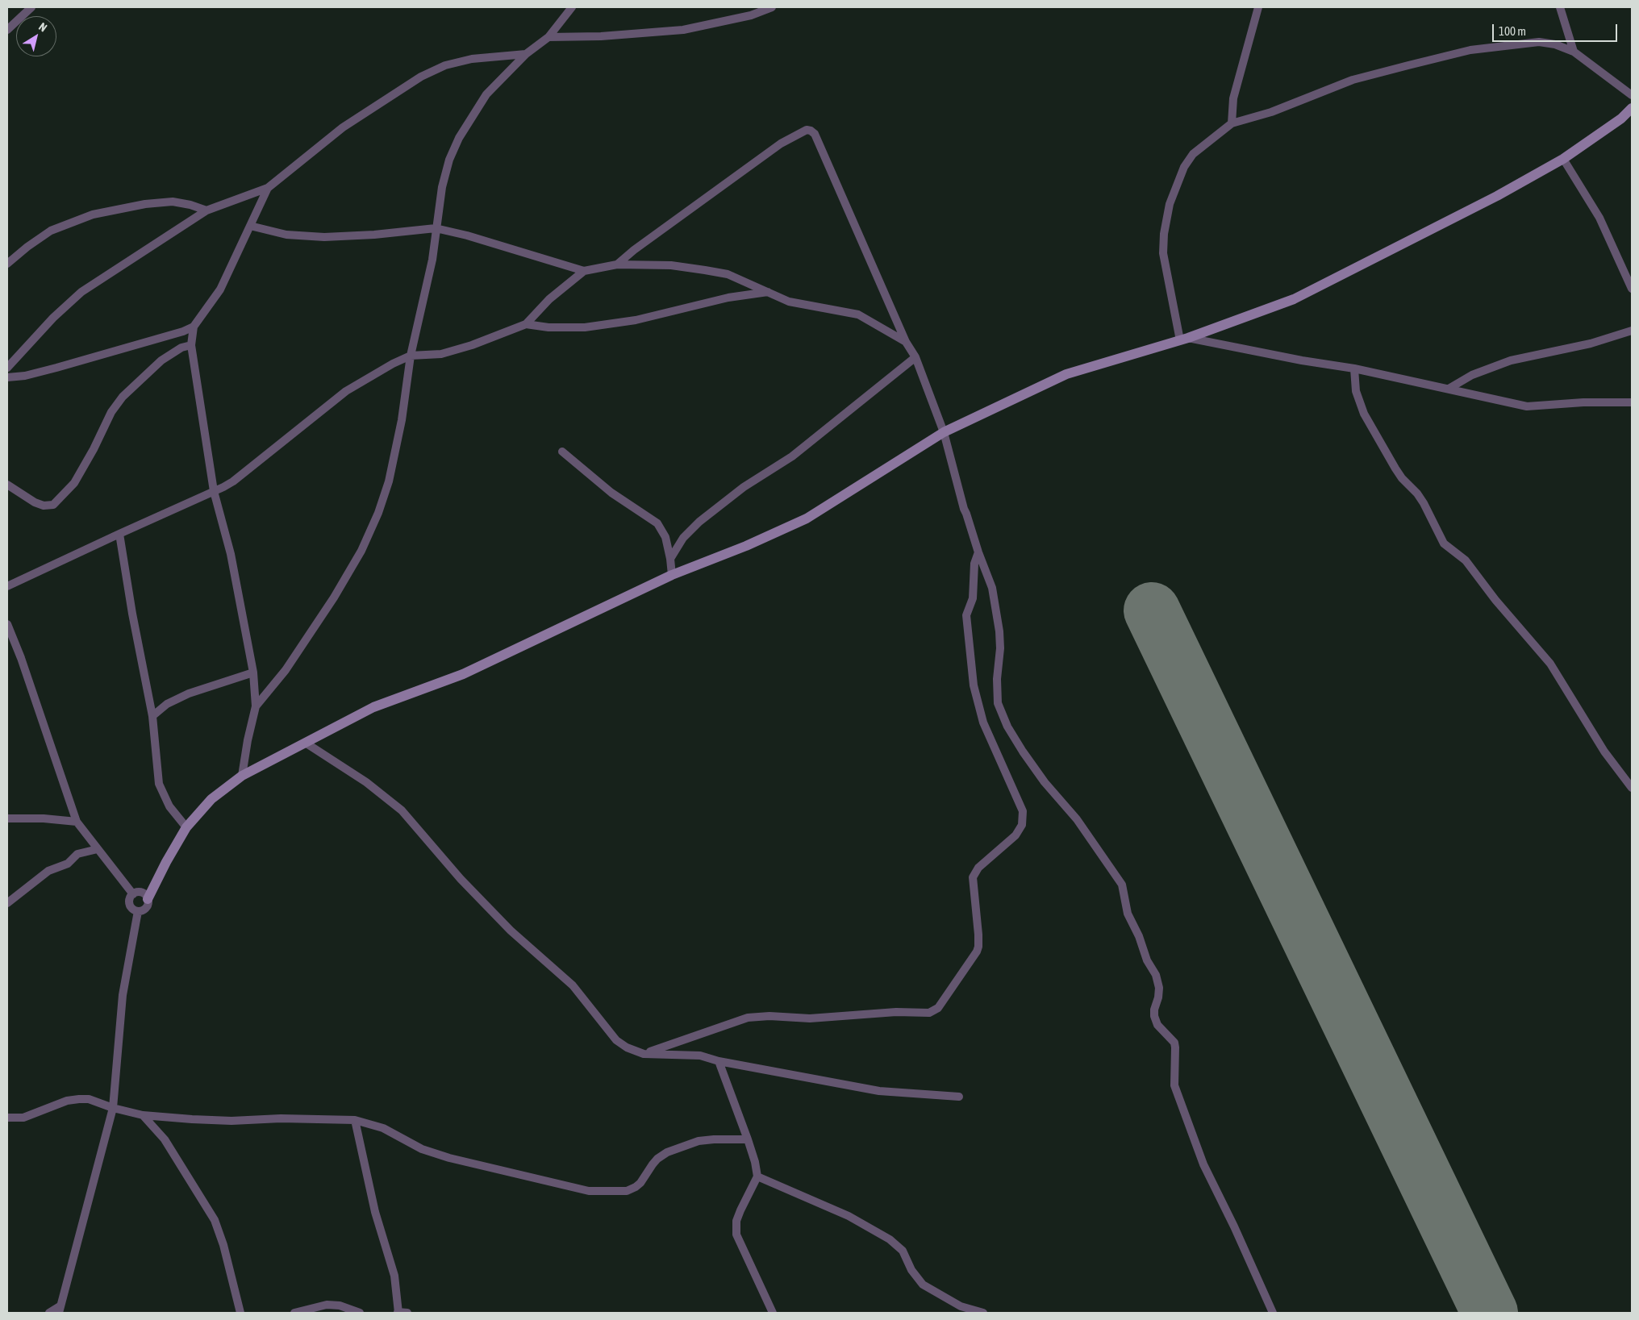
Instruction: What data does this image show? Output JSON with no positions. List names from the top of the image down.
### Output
{
  "scale_bar": "100 m",
  "north": "top right"
}
